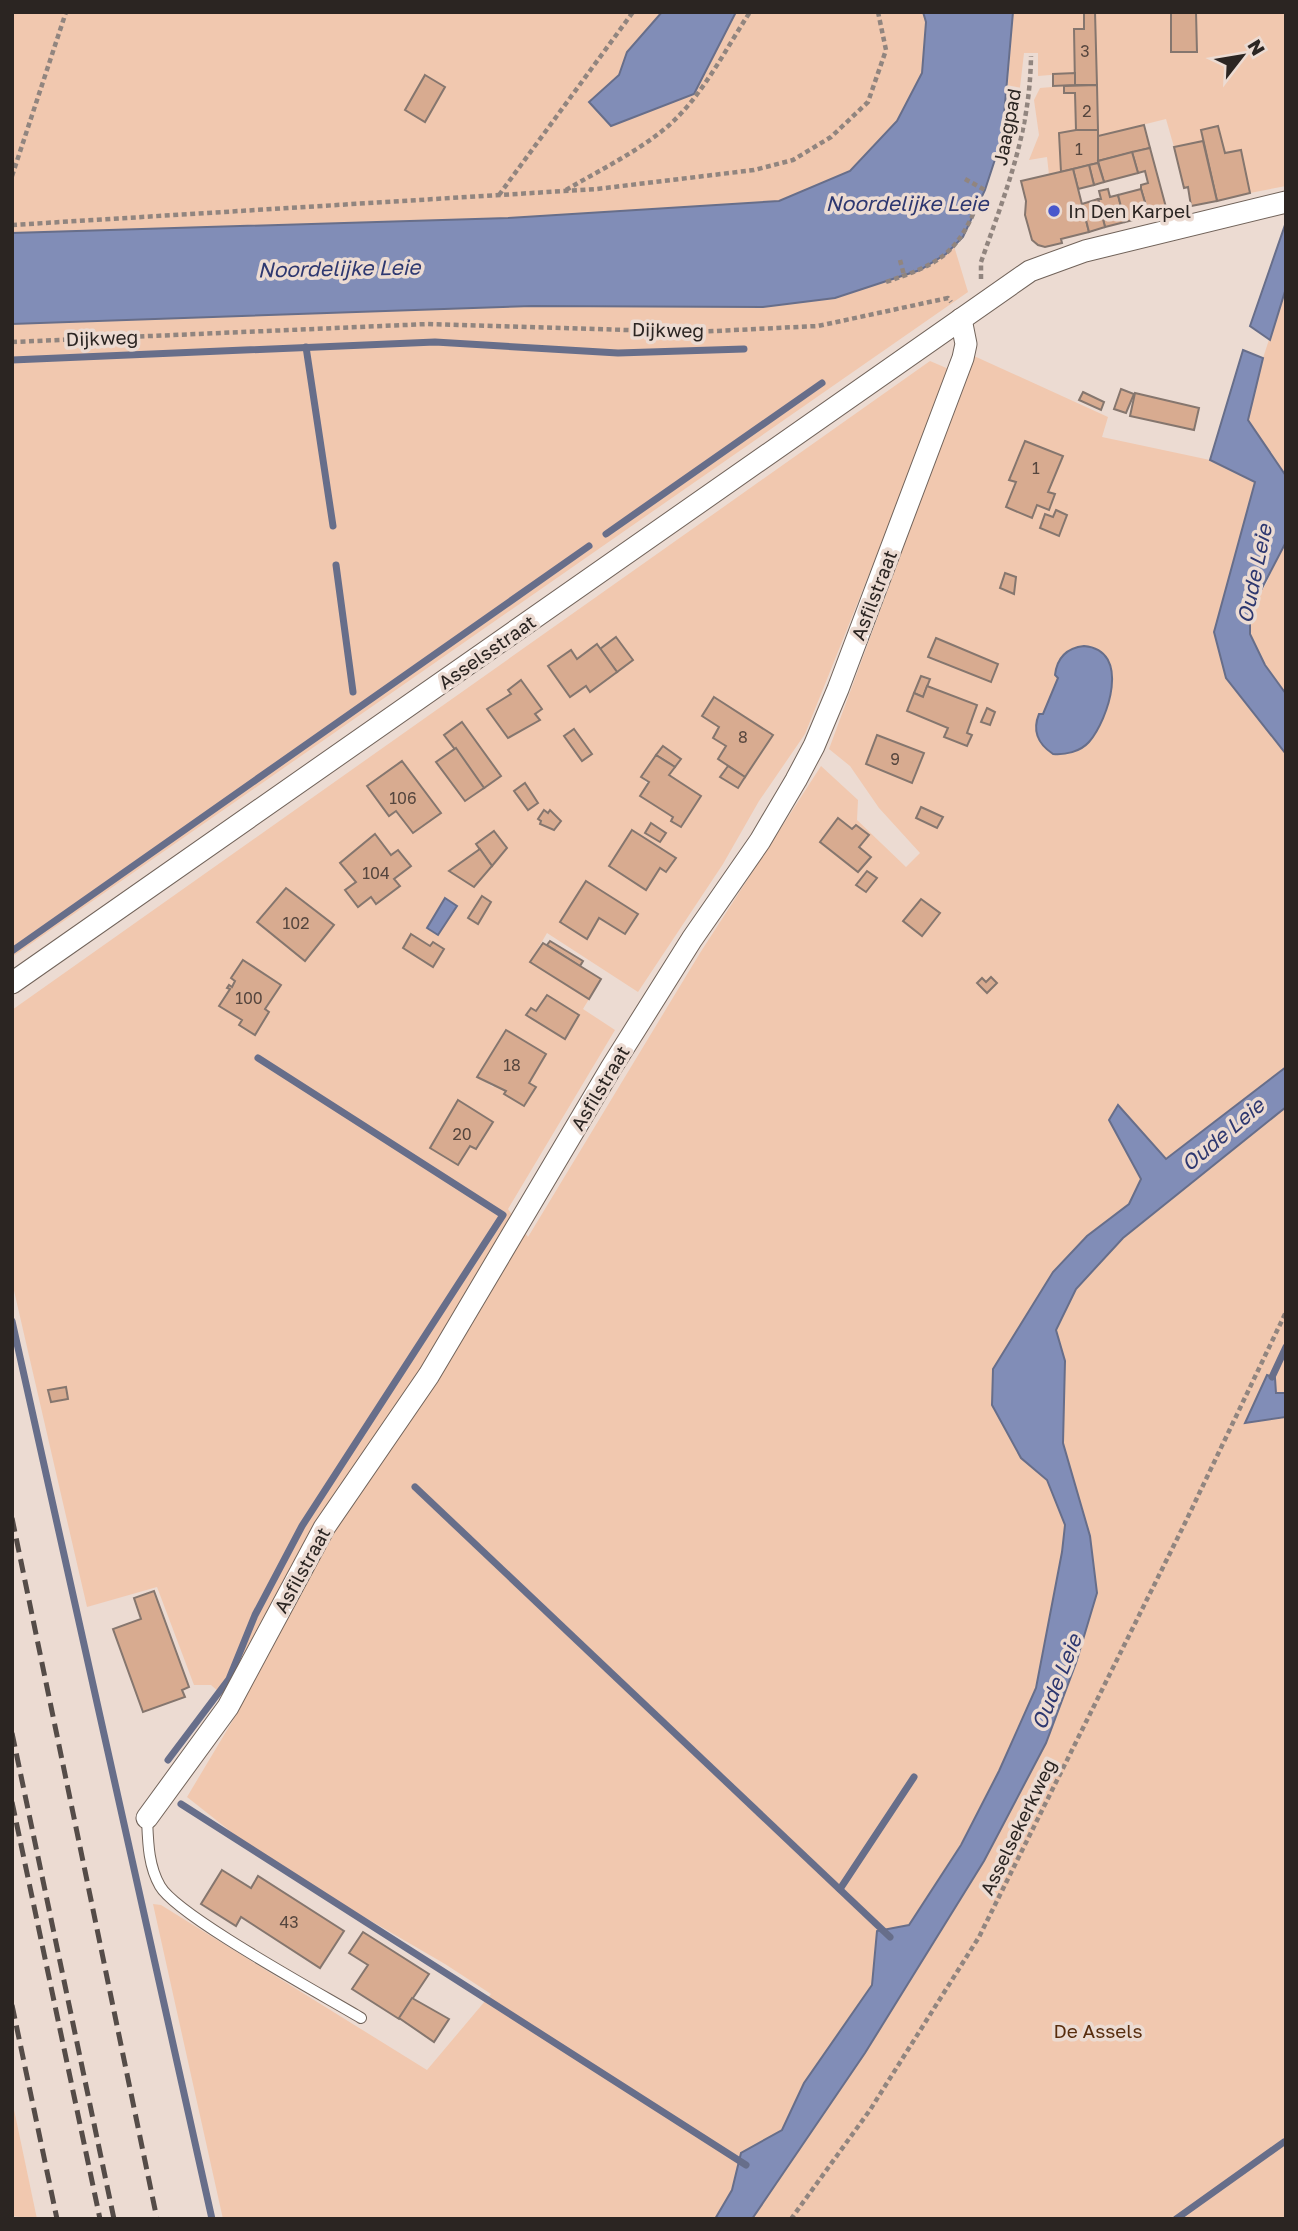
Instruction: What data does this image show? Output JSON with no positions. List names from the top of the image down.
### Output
{
  "streets": {
    "street": ["Asfilstraat", "Asselsstraat"],
    "path": ["Jaagpad", "Dijkweg", "Asselsekerkweg"]
  },
  "crossings": [
    ["Dijkweg", "Asfilstraat"],
    ["Dijkweg", "Asselsstraat"],
    ["Asfilstraat", "Asselsstraat"]
  ],
  "water": ["Noordelijke Leie", "Oude Leie"],
  "parks": ["De Assels"],
  "places": ["In Den Karpel"],
  "house_numbers": [
    "3",
    "2",
    "1",
    "1",
    "8",
    "9",
    "106",
    "104",
    "102",
    "100",
    "18",
    "20",
    "43"
  ],
  "north": "top right"
}
